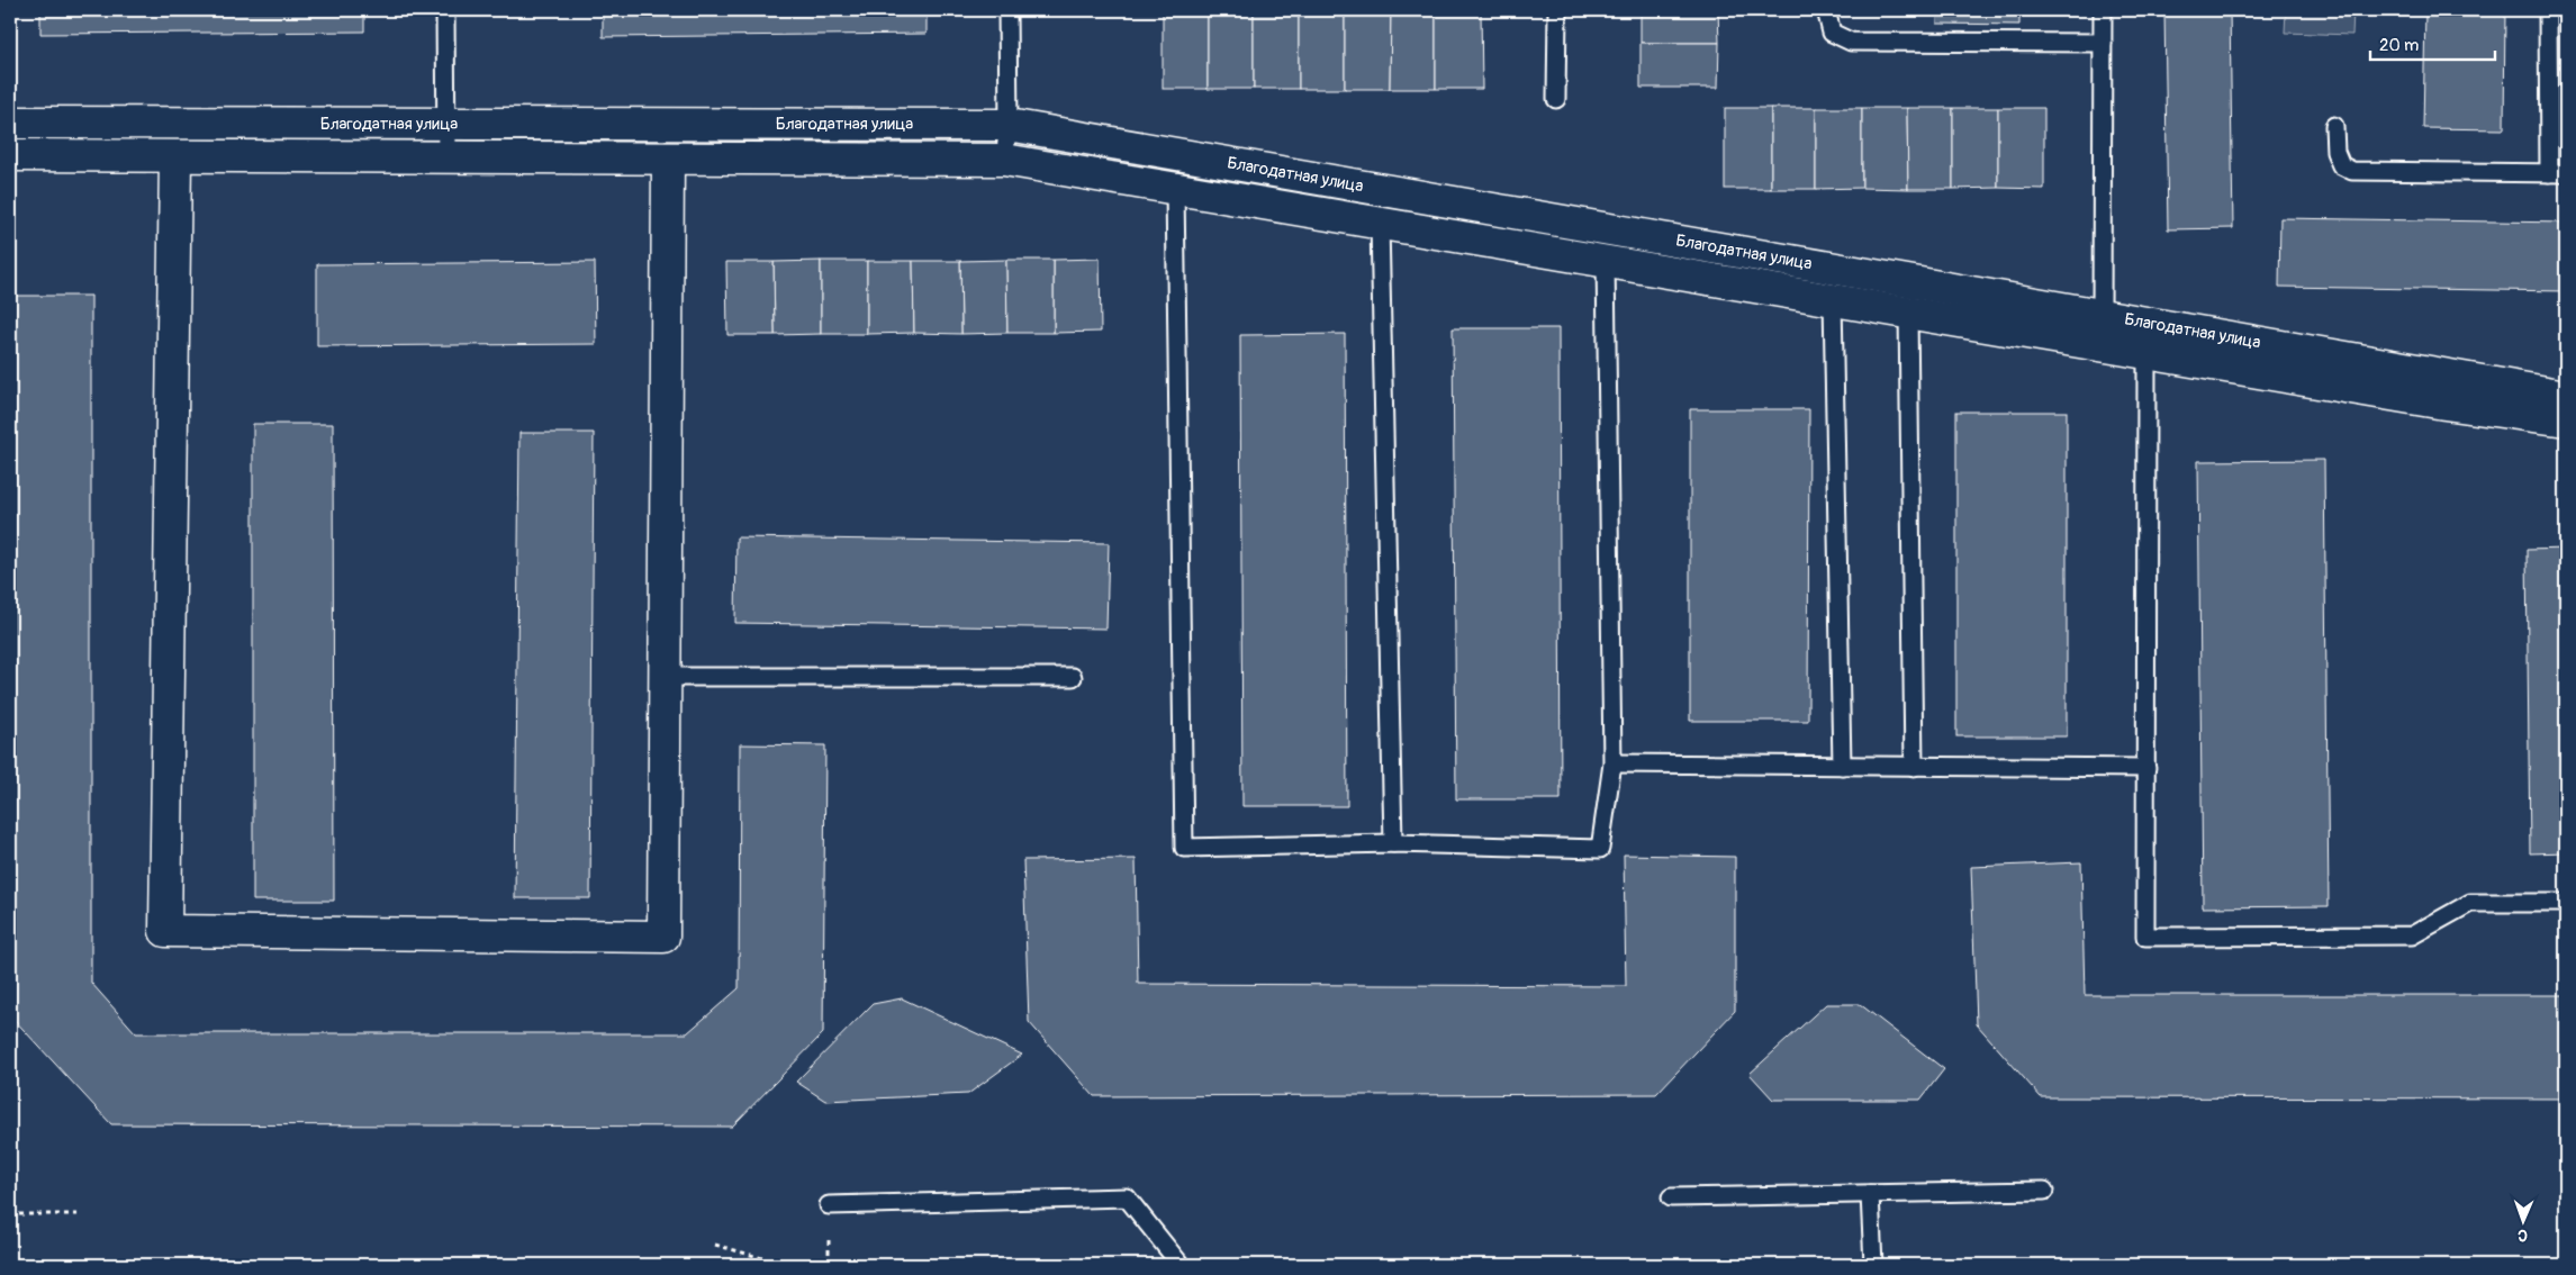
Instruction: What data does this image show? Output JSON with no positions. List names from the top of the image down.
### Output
{
  "streets": {
    "street": ["Благодатная улица"]
  },
  "scale_bar": "20 m",
  "north": "bottom"
}
